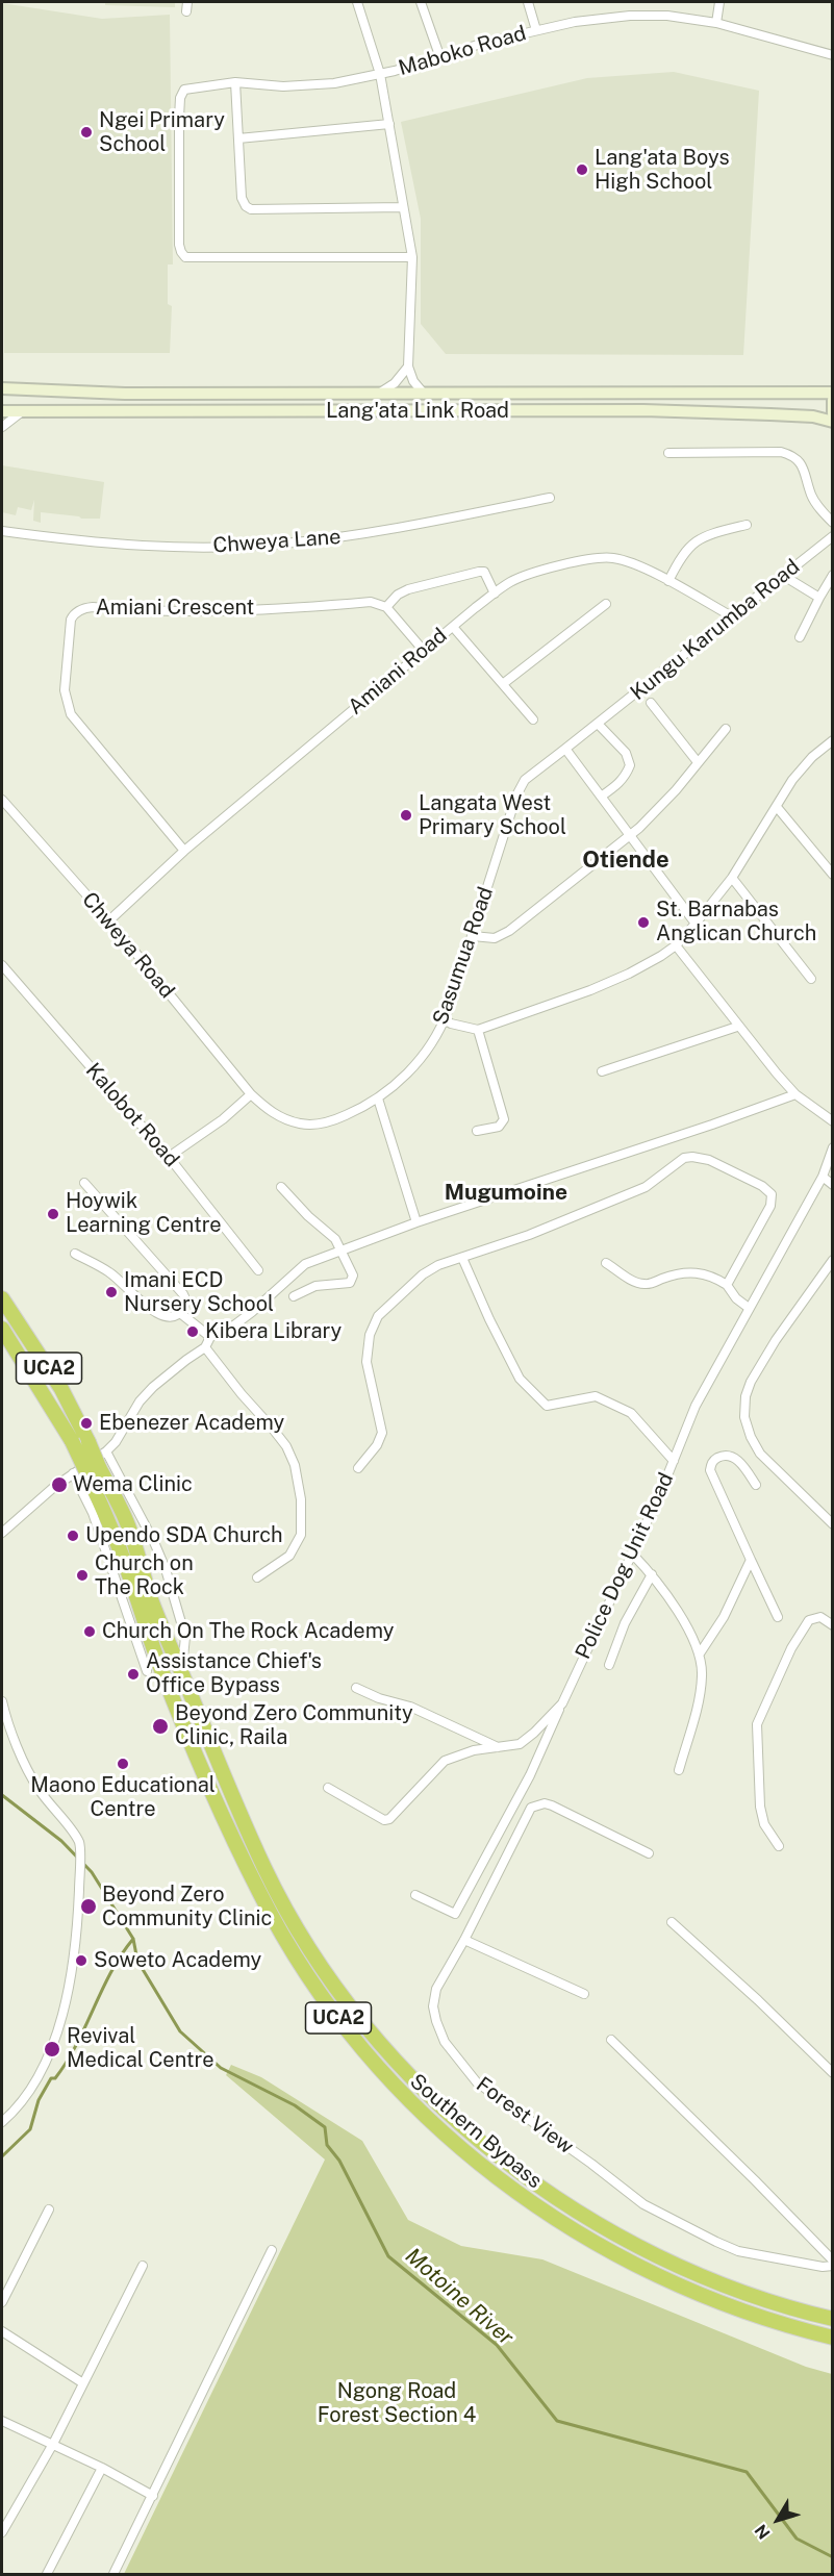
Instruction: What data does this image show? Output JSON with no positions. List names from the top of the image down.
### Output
{
  "streets": {
    "highway": ["UCA2", "Southern Bypass"],
    "main road": ["Lang'ata Link Road"],
    "street": [
      "Maboko Road",
      "Chweya Lane",
      "Amiani Crescent",
      "Kungu Karumba Road",
      "Amiani Road",
      "Chweya Road",
      "Sasumua Road",
      "Kalobot Road",
      "Police Dog Unit Road",
      "Forest View"
    ]
  },
  "crossings": [
    ["Amiani Crescent", "Amiani Road"],
    ["Kungu Karumba Road", "Amiani Road"],
    ["Kungu Karumba Road", "Sasumua Road"],
    ["Amiani Road", "Chweya Road"],
    ["Chweya Road", "Sasumua Road"]
  ],
  "districts": ["Otiende", "Mugumoine"],
  "water": ["Motoine River"],
  "parks": ["Ngong Road Forest Section 4"],
  "places": [
    "Ngei Primary School",
    "Lang'ata Boys High School",
    "Langata West Primary School",
    "St. Barnabas Anglican Church",
    "Hoywik Learning Centre",
    "Imani ECD Nursery School",
    "Kibera Library",
    "Ebenezer Academy",
    "Wema Clinic",
    "Upendo SDA Church",
    "Church on The Rock",
    "Church On The Rock Academy",
    "Assistance Chief's Office Bypass",
    "Beyond Zero Community Clinic, Raila",
    "Maono Educational Centre",
    "Beyond Zero Community Clinic",
    "Soweto Academy",
    "Revival Medical Centre"
  ],
  "north": "bottom left"
}
